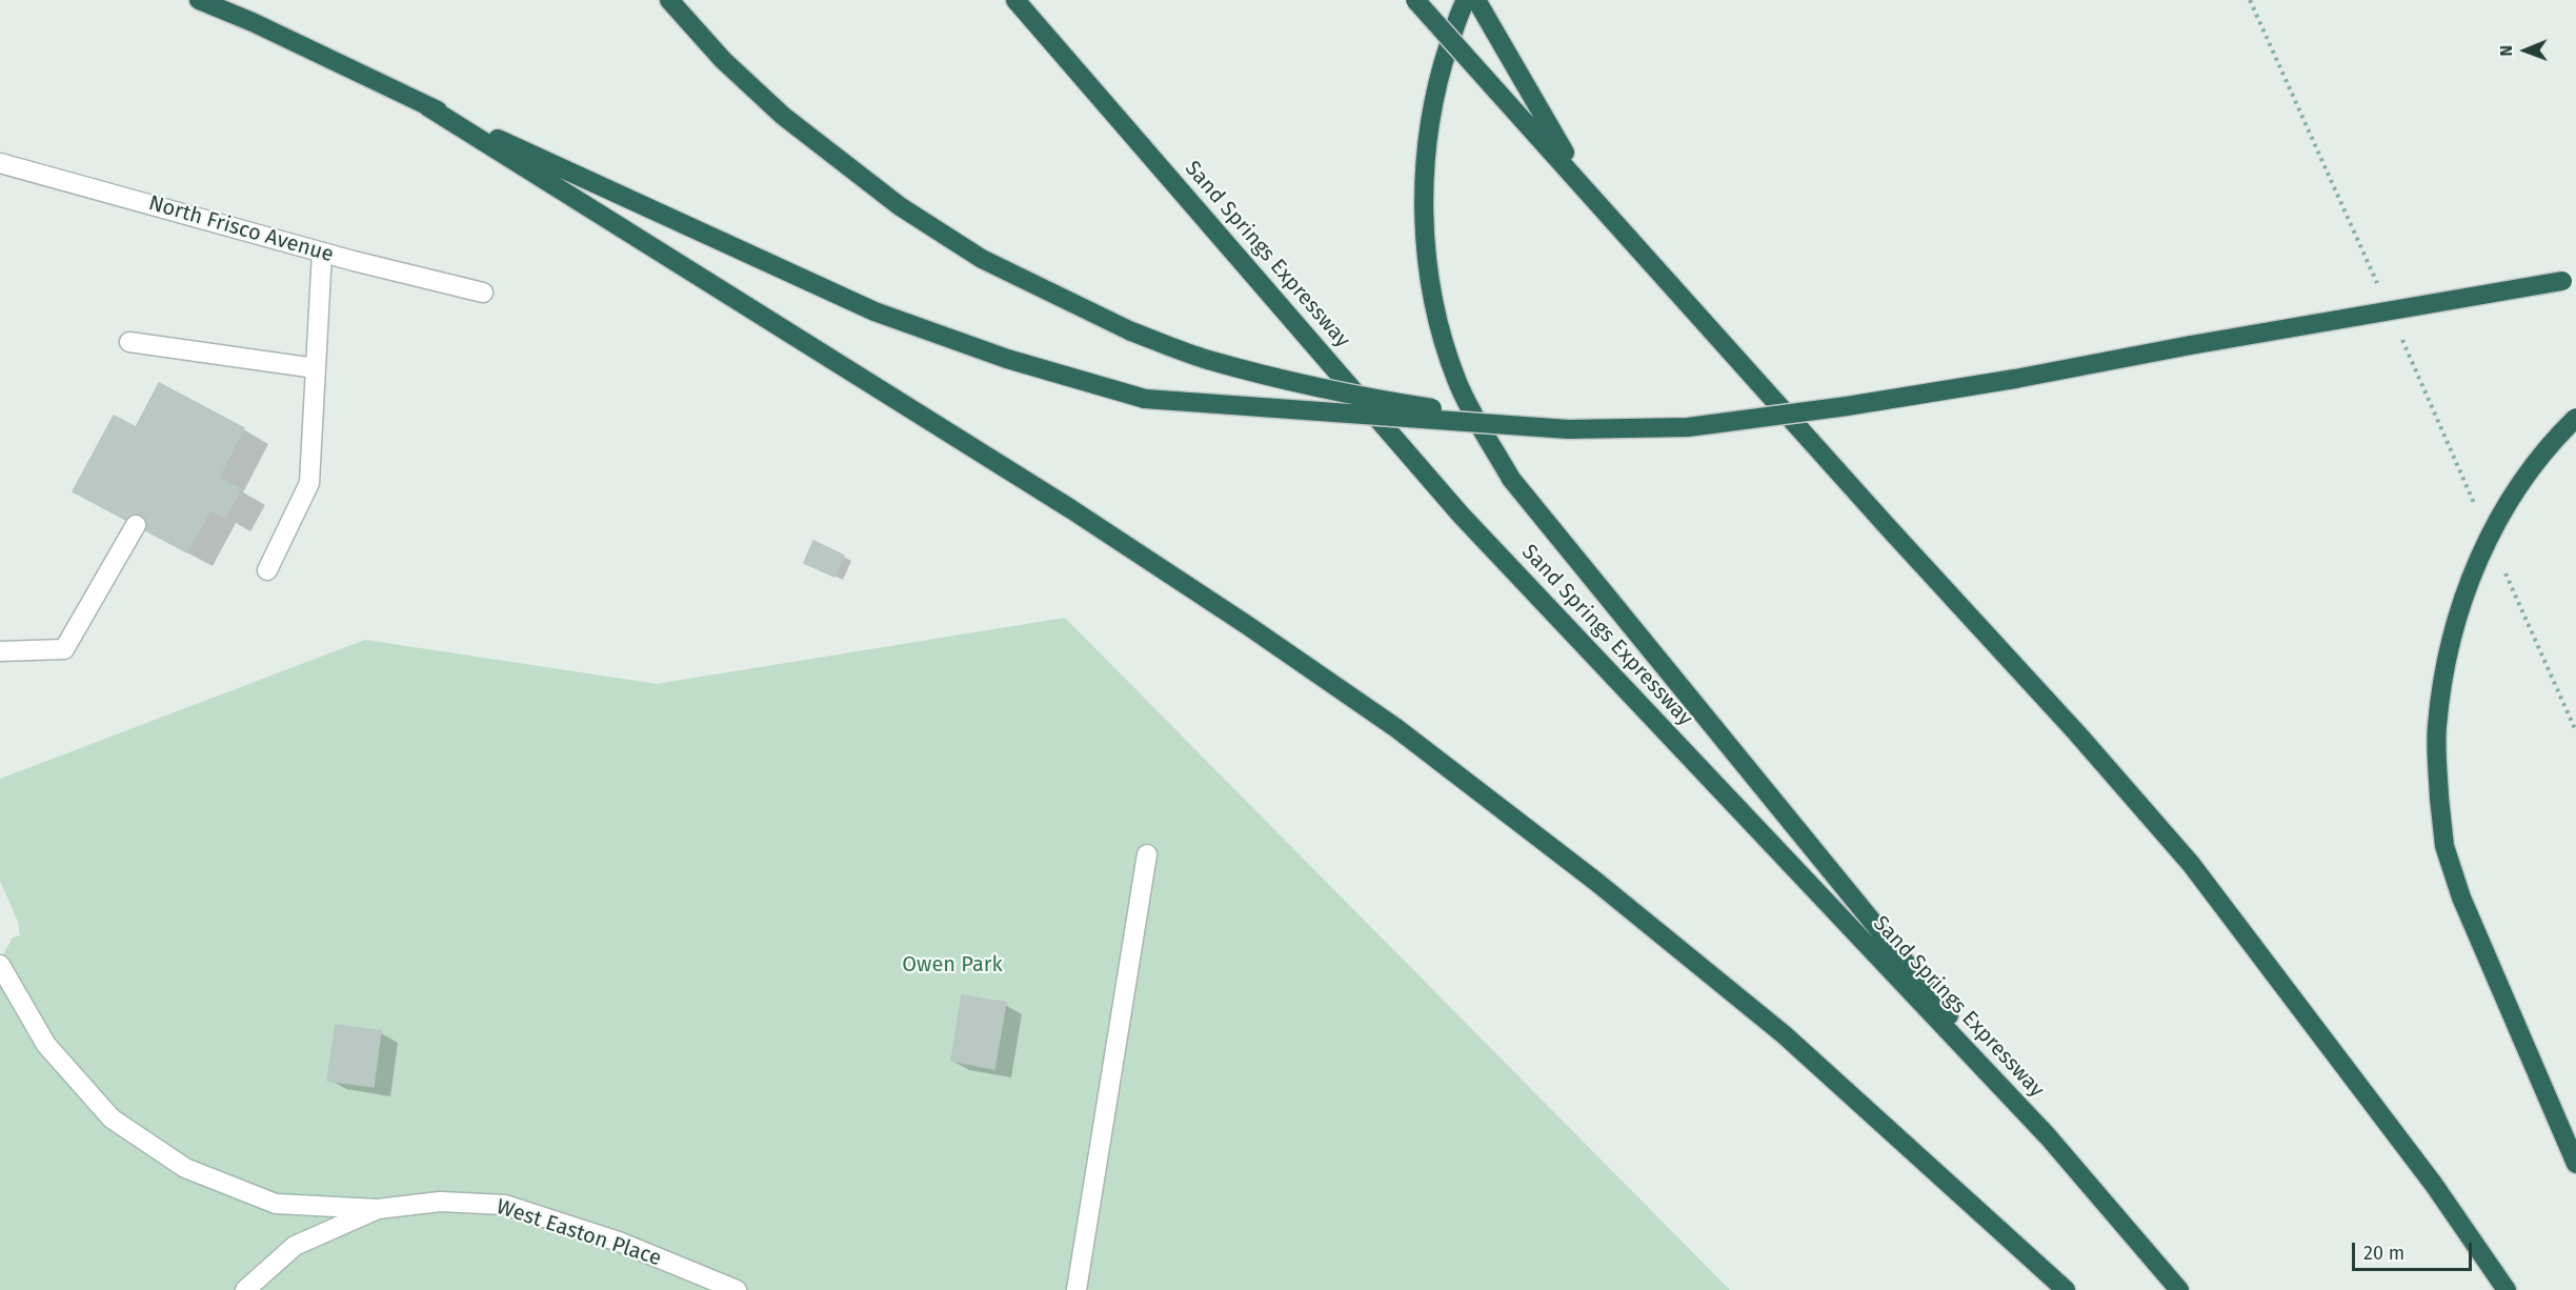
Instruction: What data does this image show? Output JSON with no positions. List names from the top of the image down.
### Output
{
  "streets": {
    "highway": ["Sand Springs Expressway"],
    "street": ["North Frisco Avenue", "West Easton Place"]
  },
  "parks": ["Owen Park"],
  "scale_bar": "20 m",
  "north": "left"
}
